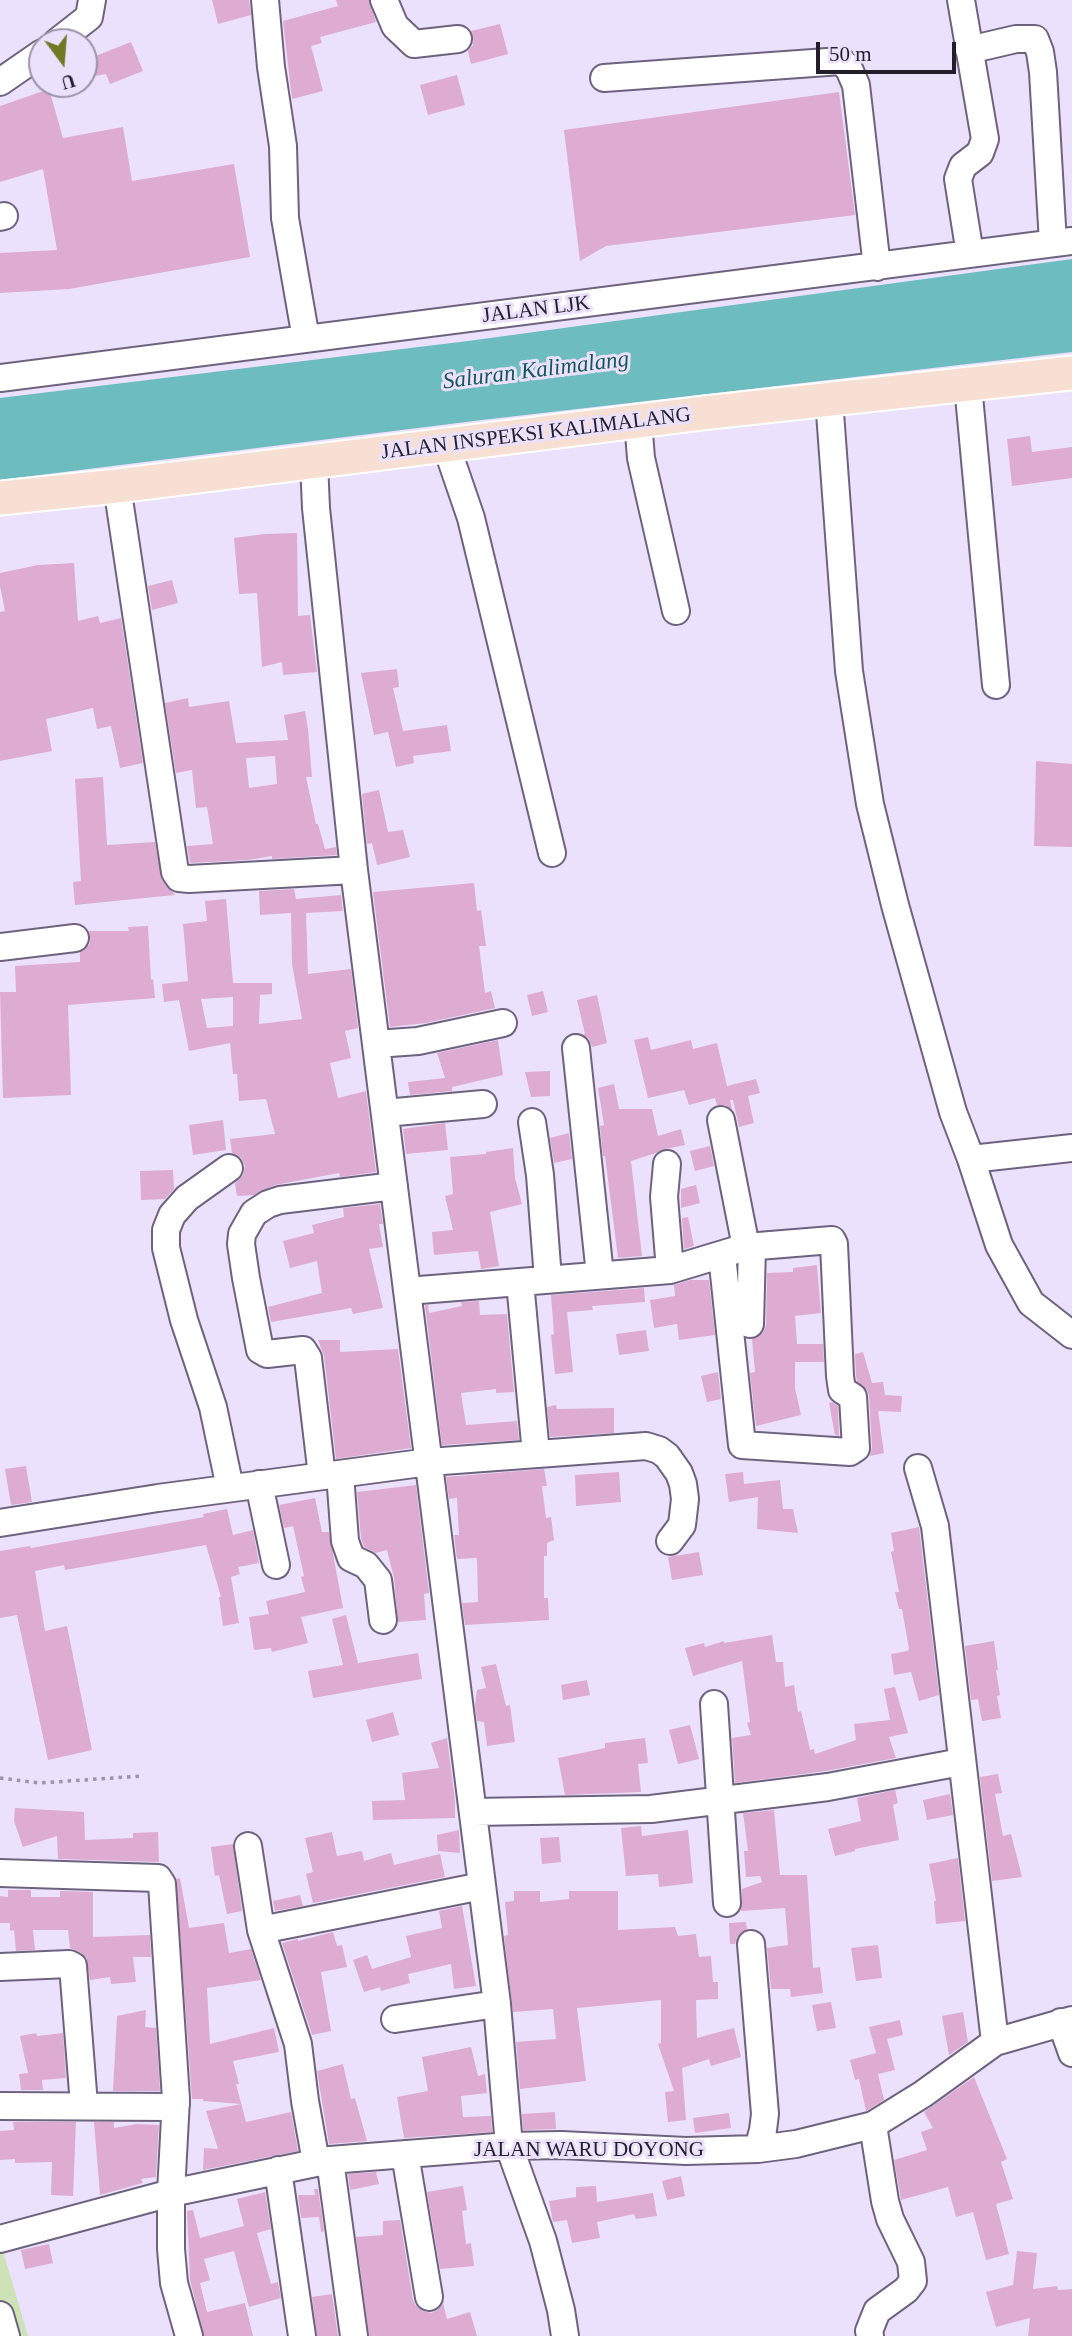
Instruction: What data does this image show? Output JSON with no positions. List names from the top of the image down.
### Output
{
  "streets": {
    "main road": ["JALAN INSPEKSI KALIMALANG"],
    "street": ["JALAN LJK", "JALAN WARU DOYONG"]
  },
  "water": ["Saluran Kalimalang"],
  "scale_bar": "50 m",
  "north": "bottom"
}
